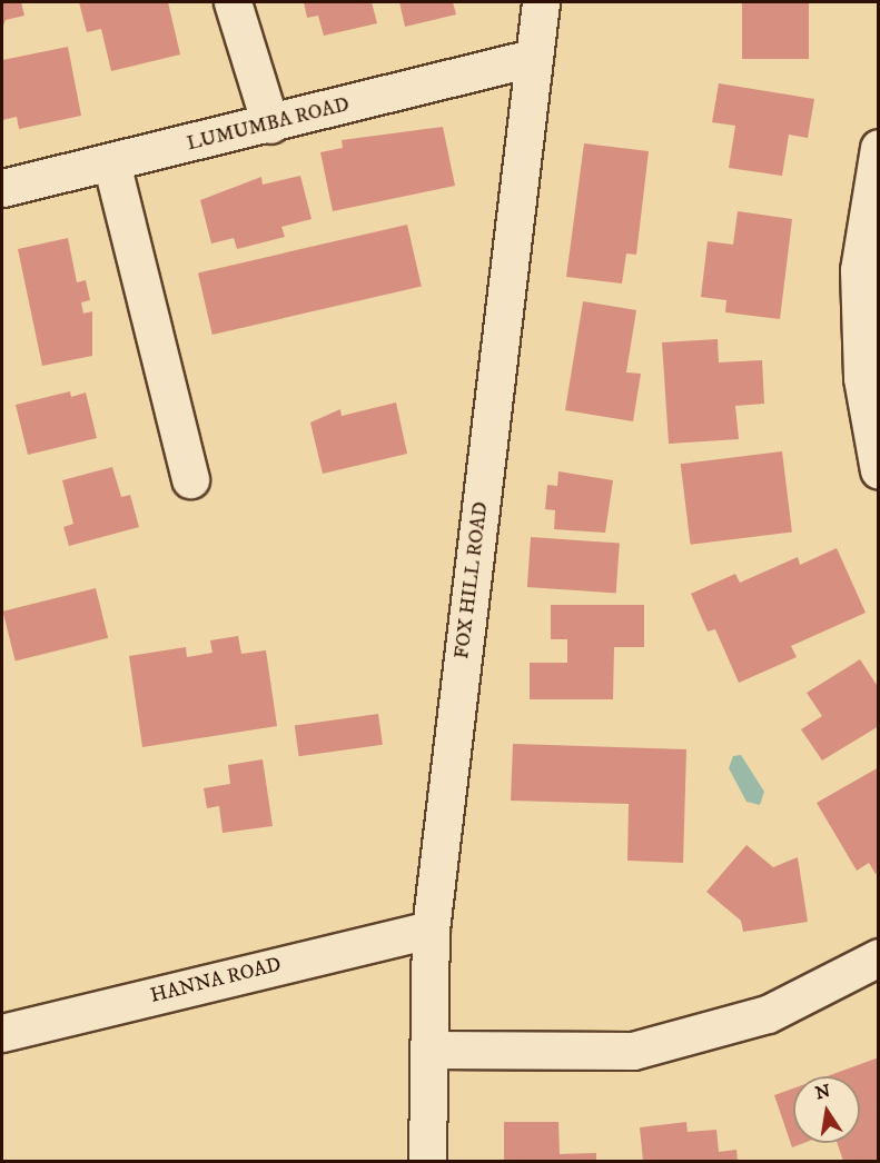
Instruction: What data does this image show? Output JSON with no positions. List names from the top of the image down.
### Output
{
  "streets": {
    "street": ["LUMUMBA ROAD", "FOX HILL ROAD", "HANNA ROAD"]
  },
  "crossings": [
    ["LUMUMBA ROAD", "FOX HILL ROAD"],
    ["FOX HILL ROAD", "HANNA ROAD"]
  ],
  "north": "top"
}
